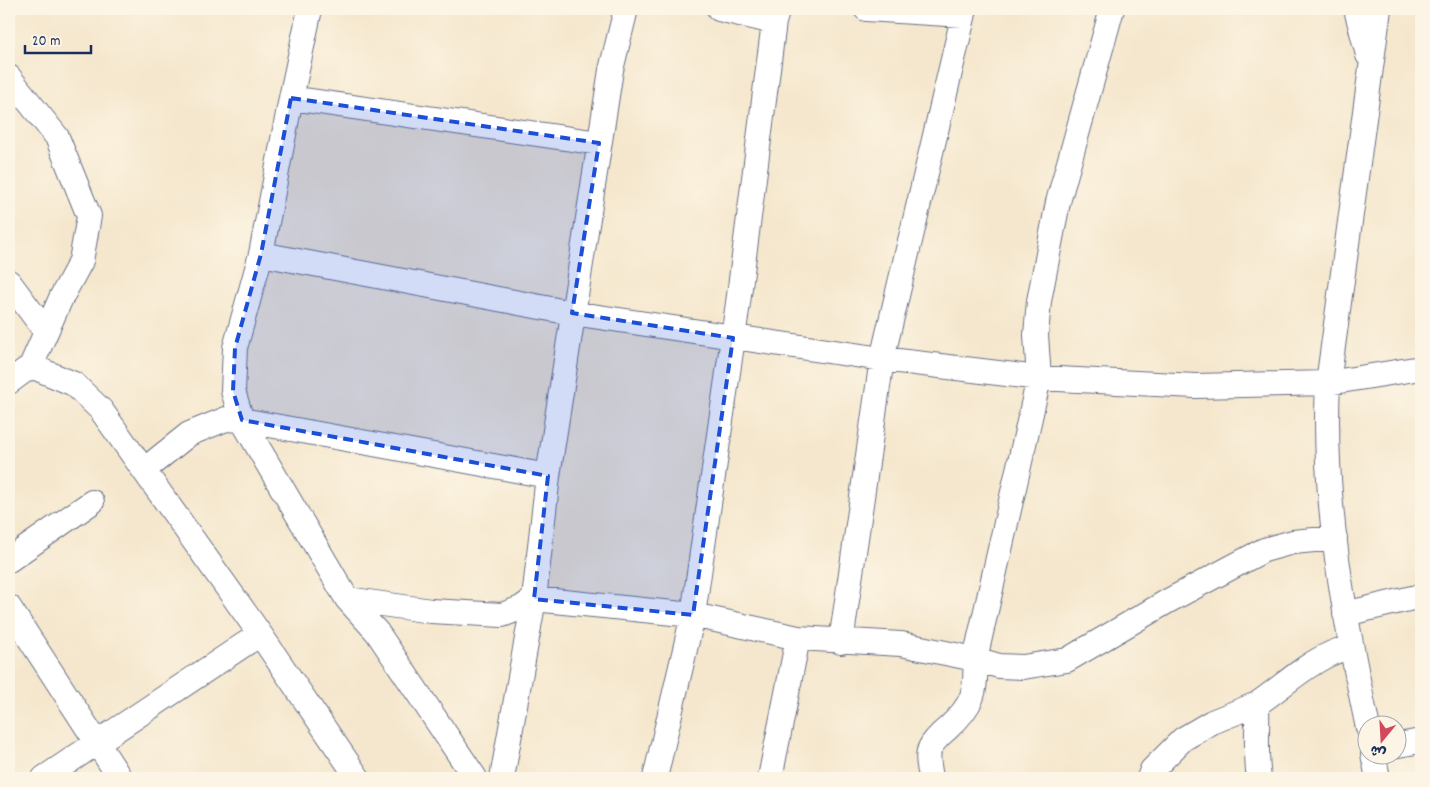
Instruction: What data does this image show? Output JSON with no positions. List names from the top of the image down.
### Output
{
  "scale_bar": "20 m",
  "north": "bottom"
}
